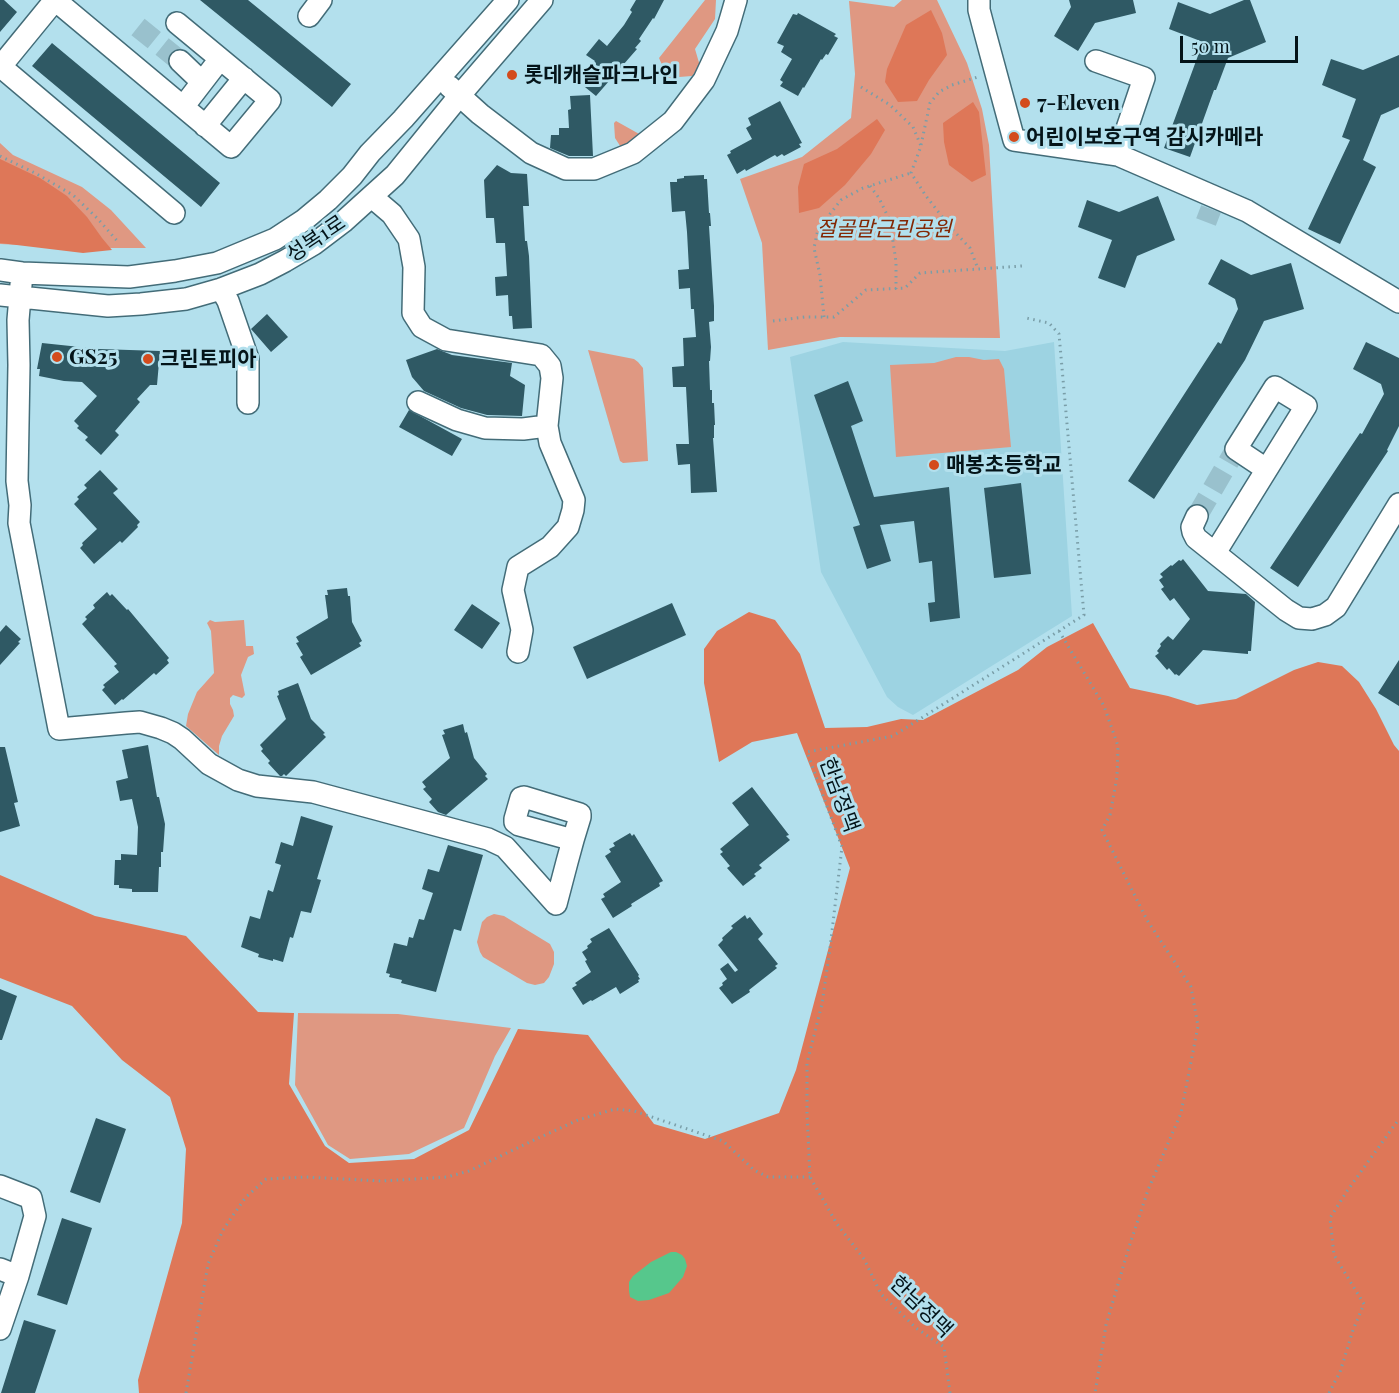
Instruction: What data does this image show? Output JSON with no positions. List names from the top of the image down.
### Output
{
  "streets": {
    "street": ["성복1로"],
    "path": ["한남정맥"]
  },
  "parks": ["절골말근린공원"],
  "places": [
    "롯데캐슬파크나인",
    "7-Eleven",
    "어린이보호구역 감시카메라",
    "GS25",
    "크린토피아",
    "매봉초등학교"
  ],
  "scale_bar": "50 m"
}
